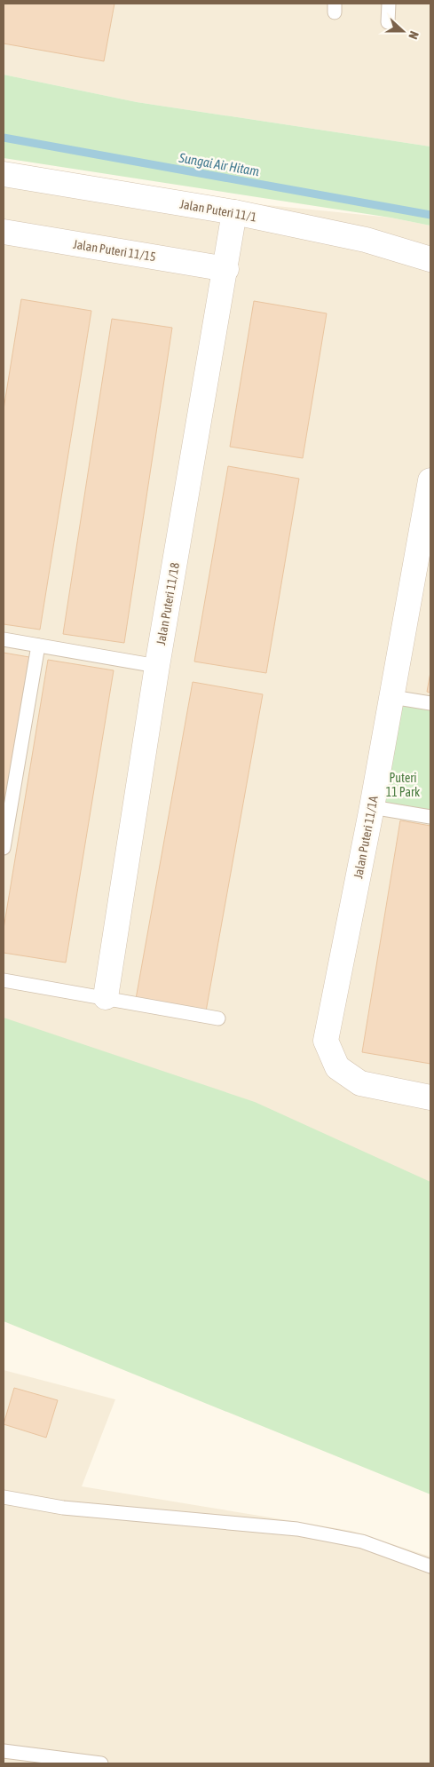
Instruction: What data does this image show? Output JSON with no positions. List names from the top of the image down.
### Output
{
  "streets": {
    "street": [
      "Jalan Puteri 11/1",
      "Jalan Puteri 11/15",
      "Jalan Puteri 11/18",
      "Jalan Puteri 11/1A"
    ]
  },
  "crossings": [
    ["Jalan Puteri 11/1", "Jalan Puteri 11/18"],
    ["Jalan Puteri 11/15", "Jalan Puteri 11/18"]
  ],
  "water": ["Sungai Air Hitam"],
  "parks": ["Puteri 11 Park"],
  "north": "right"
}
